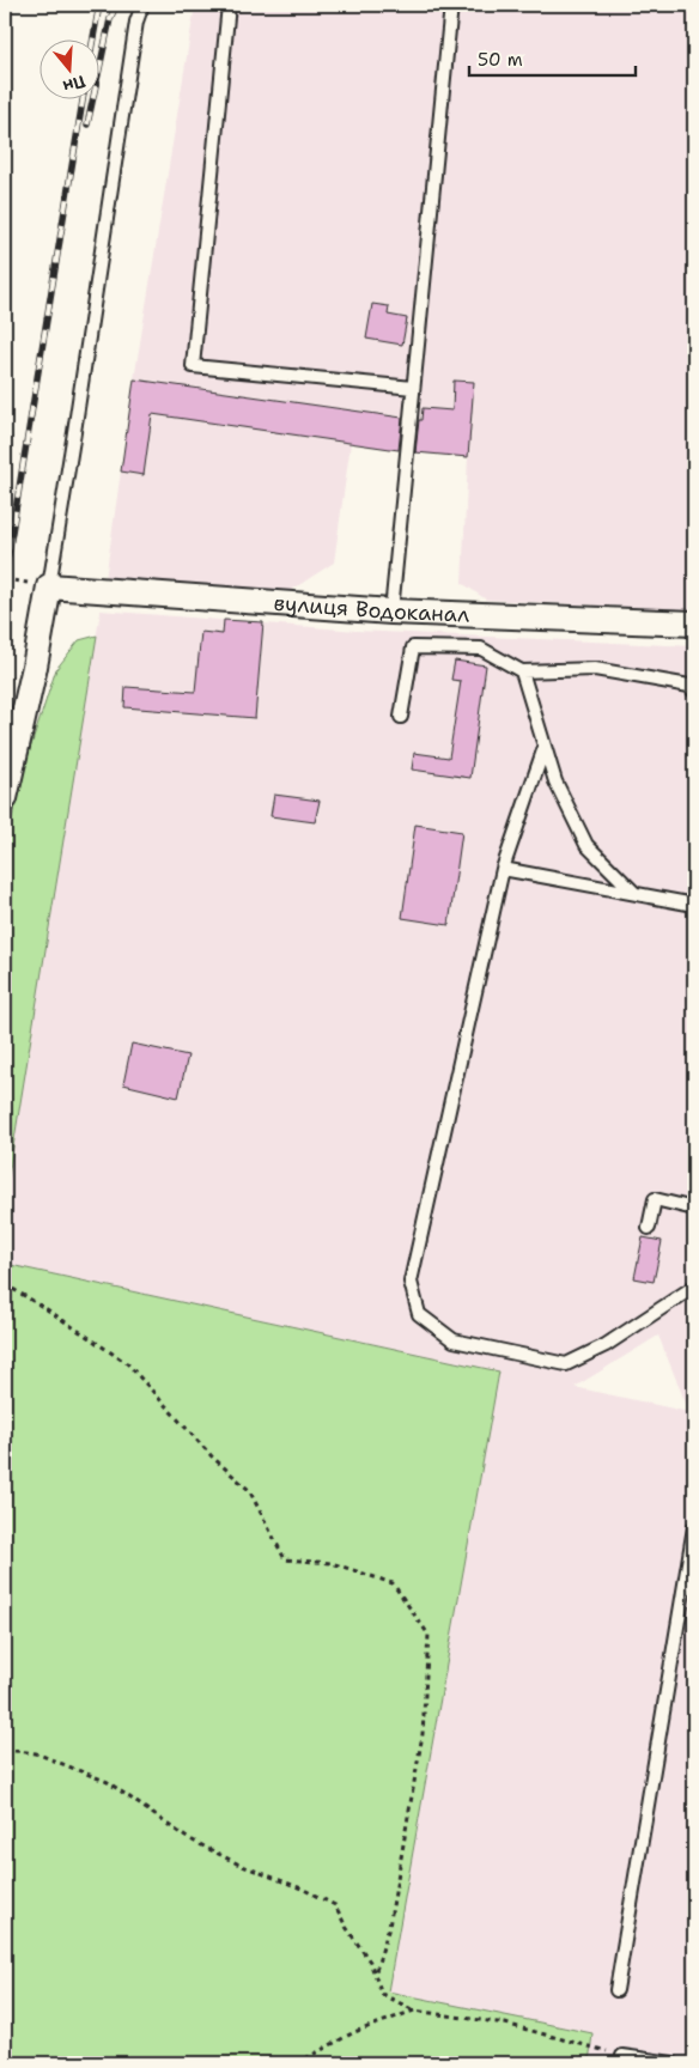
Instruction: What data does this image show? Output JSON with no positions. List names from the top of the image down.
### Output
{
  "streets": {
    "street": ["вулиця Водоканал"]
  },
  "scale_bar": "50 m",
  "north": "bottom"
}
